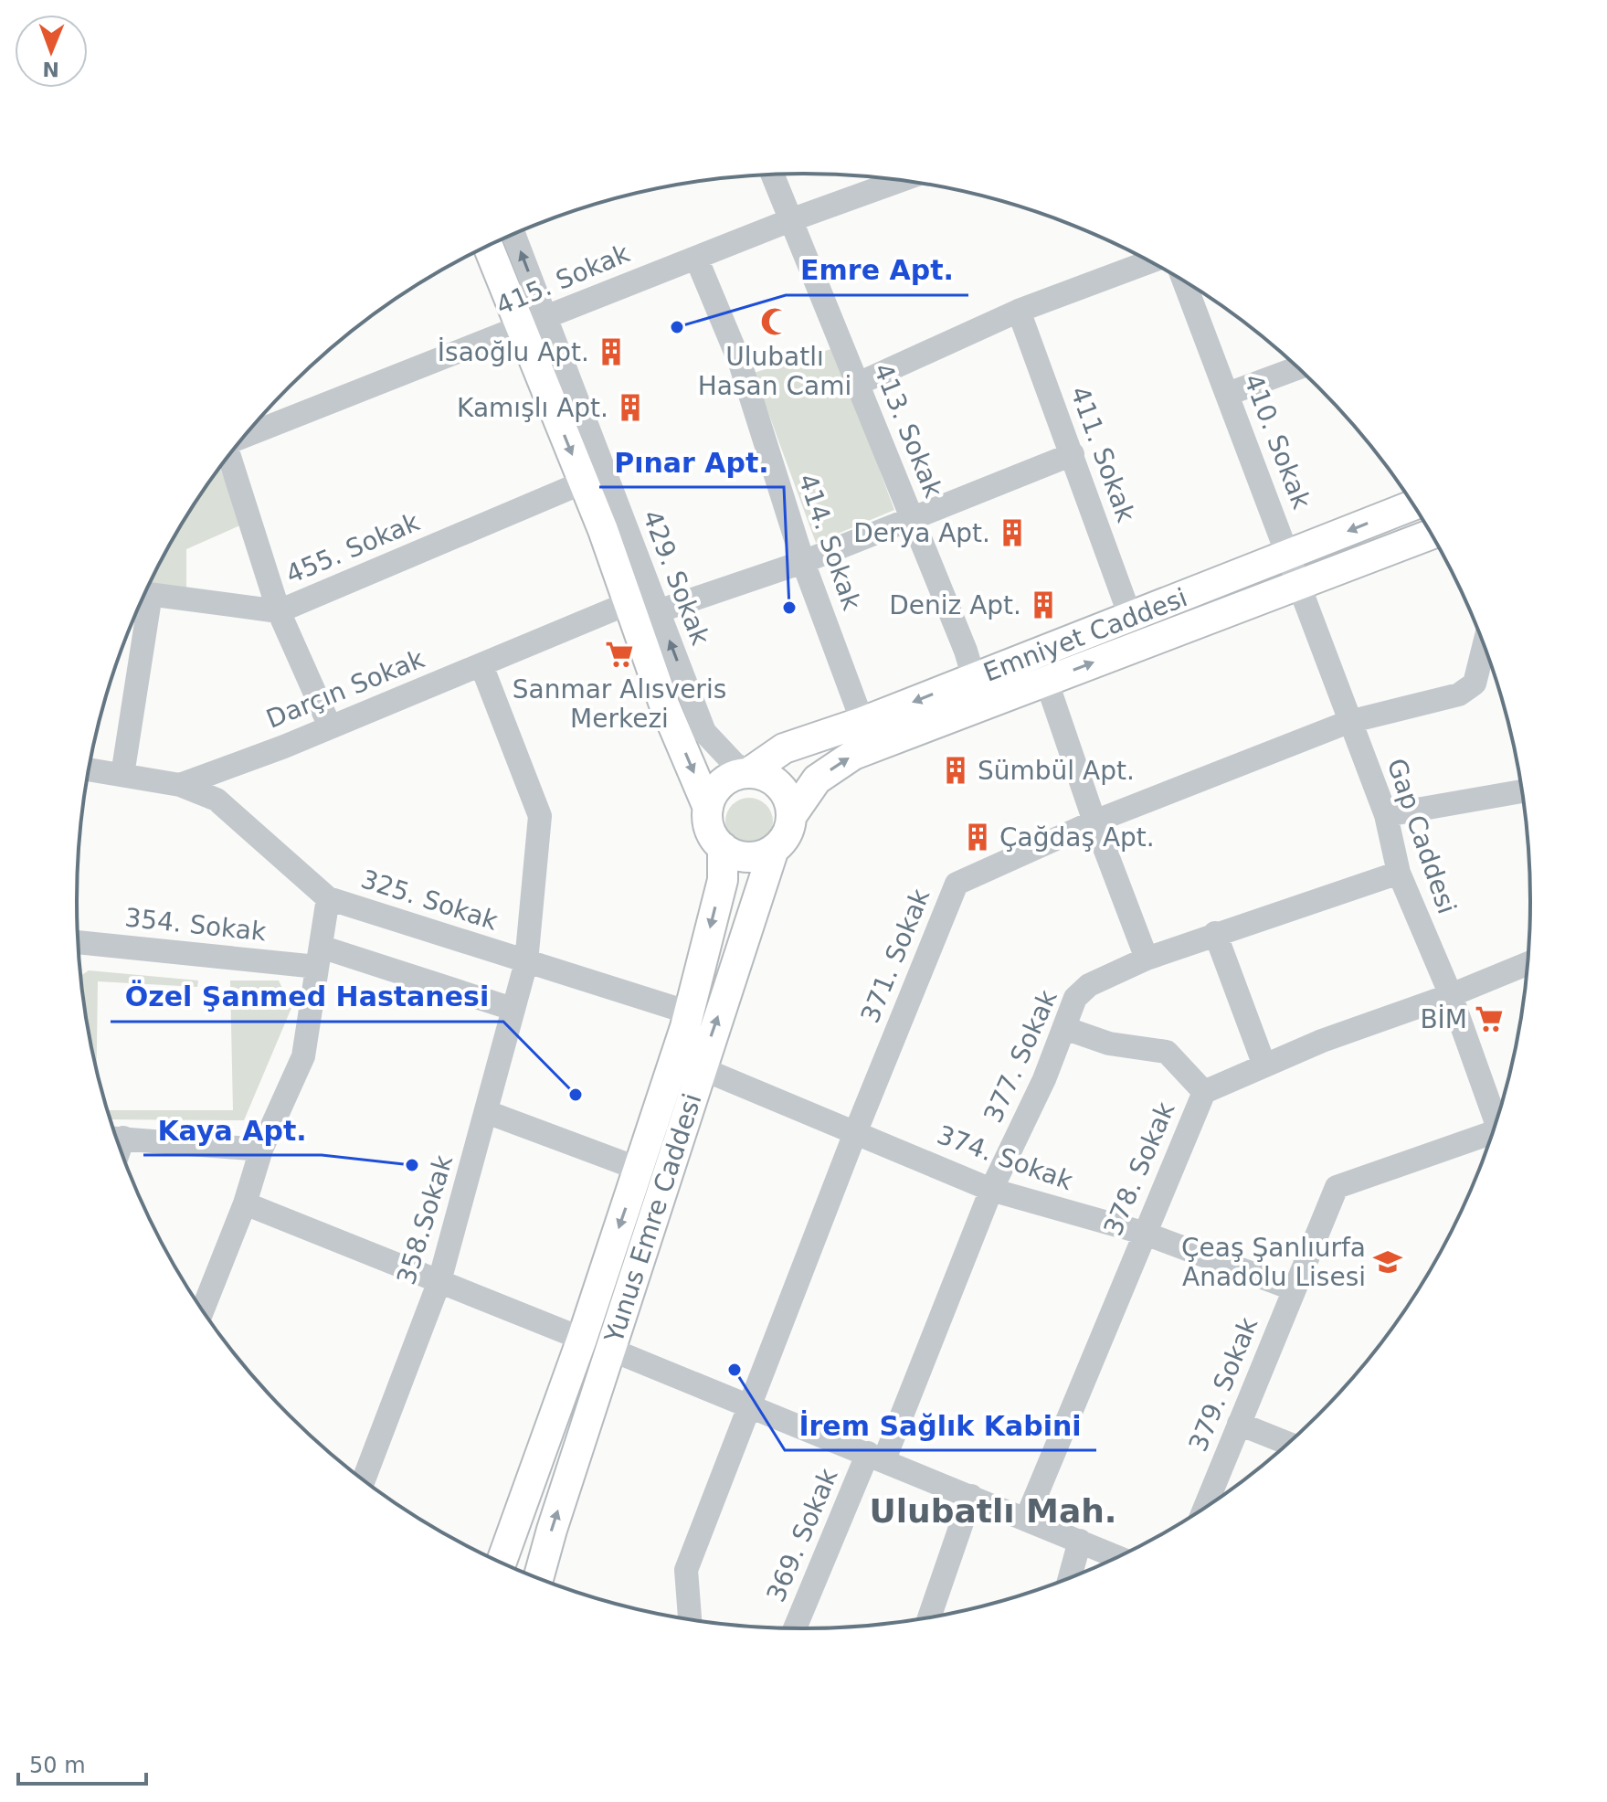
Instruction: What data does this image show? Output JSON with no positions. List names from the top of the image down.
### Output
{
  "streets": {
    "main road": ["Emniyet Caddesi", "Yunus Emre Caddesi"],
    "street": [
      "415. Sokak",
      "413. Sokak",
      "410. Sokak",
      "411. Sokak",
      "414. Sokak",
      "455. Sokak",
      "429. Sokak",
      "Darçın Sokak",
      "Gap Caddesi",
      "325. Sokak",
      "354. Sokak",
      "371. Sokak",
      "377. Sokak",
      "374. Sokak",
      "378. Sokak",
      "358.Sokak",
      "379. Sokak",
      "369. Sokak"
    ]
  },
  "crossings": [
    ["415. Sokak", "413. Sokak"],
    ["415. Sokak", "414. Sokak"],
    ["415. Sokak", "429. Sokak"],
    ["413. Sokak", "Emniyet Caddesi"],
    ["410. Sokak", "Emniyet Caddesi"],
    ["410. Sokak", "Gap Caddesi"],
    ["411. Sokak", "Emniyet Caddesi"],
    ["414. Sokak", "Emniyet Caddesi"],
    ["429. Sokak", "Emniyet Caddesi"],
    ["429. Sokak", "Yunus Emre Caddesi"],
    ["Emniyet Caddesi", "Gap Caddesi"],
    ["Emniyet Caddesi", "Yunus Emre Caddesi"],
    ["Darçın Sokak", "358.Sokak"],
    ["Gap Caddesi", "371. Sokak"],
    ["Gap Caddesi", "377. Sokak"],
    ["Gap Caddesi", "378. Sokak"],
    ["325. Sokak", "354. Sokak"],
    ["325. Sokak", "Yunus Emre Caddesi"],
    ["325. Sokak", "358.Sokak"],
    ["354. Sokak", "358.Sokak"],
    ["371. Sokak", "374. Sokak"],
    ["377. Sokak", "374. Sokak"],
    ["377. Sokak", "369. Sokak"],
    ["374. Sokak", "378. Sokak"],
    ["374. Sokak", "Yunus Emre Caddesi"],
    ["374. Sokak", "379. Sokak"]
  ],
  "one_way": ["429. Sokak"],
  "districts": ["Ulubatlı Mah."],
  "places": {
    "mosque": ["Ulubatlı Hasan Cami"],
    "other": [
      "Emre Apt.",
      "Pınar Apt.",
      "Özel Şanmed Hastanesi",
      "Kaya Apt.",
      "İrem Sağlık Kabini"
    ],
    "building": [
      "İsaoğlu Apt.",
      "Kamışlı Apt.",
      "Derya Apt.",
      "Deniz Apt.",
      "Sümbül Apt.",
      "Çağdaş Apt."
    ],
    "supermarket": ["Sanmar Alısveris Merkezi", "BİM"],
    "school or university": ["Çeaş Şanlıurfa Anadolu Lisesi"]
  },
  "scale_bar": "50 m",
  "north": "bottom"
}
